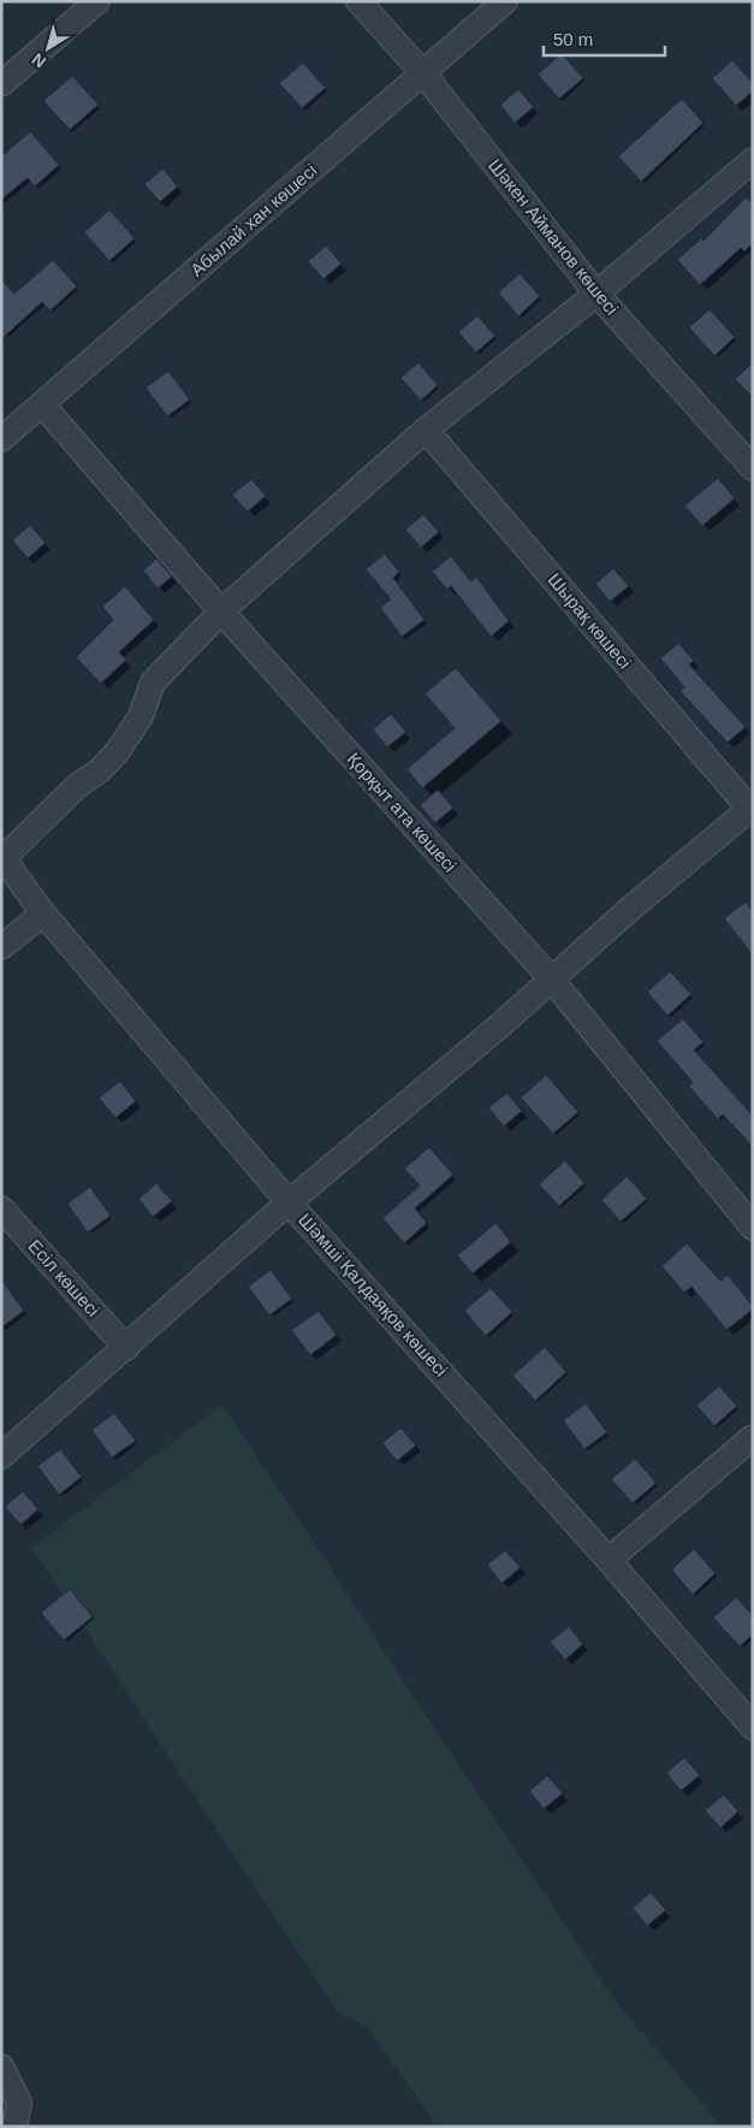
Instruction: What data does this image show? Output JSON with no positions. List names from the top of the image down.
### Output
{
  "streets": {
    "street": [
      "Абылай хан көшесі",
      "Шәкен Айманов көшесі",
      "Шырақ көшесі",
      "Қорқыт ата көшесі",
      "Есіл көшесі",
      "Шәмші Қалдаяқов көшесі"
    ]
  },
  "crossings": [
    ["Абылай хан көшесі", "Шәкен Айманов көшесі"],
    ["Абылай хан көшесі", "Қорқыт ата көшесі"]
  ],
  "scale_bar": "50 m",
  "north": "bottom left"
}
